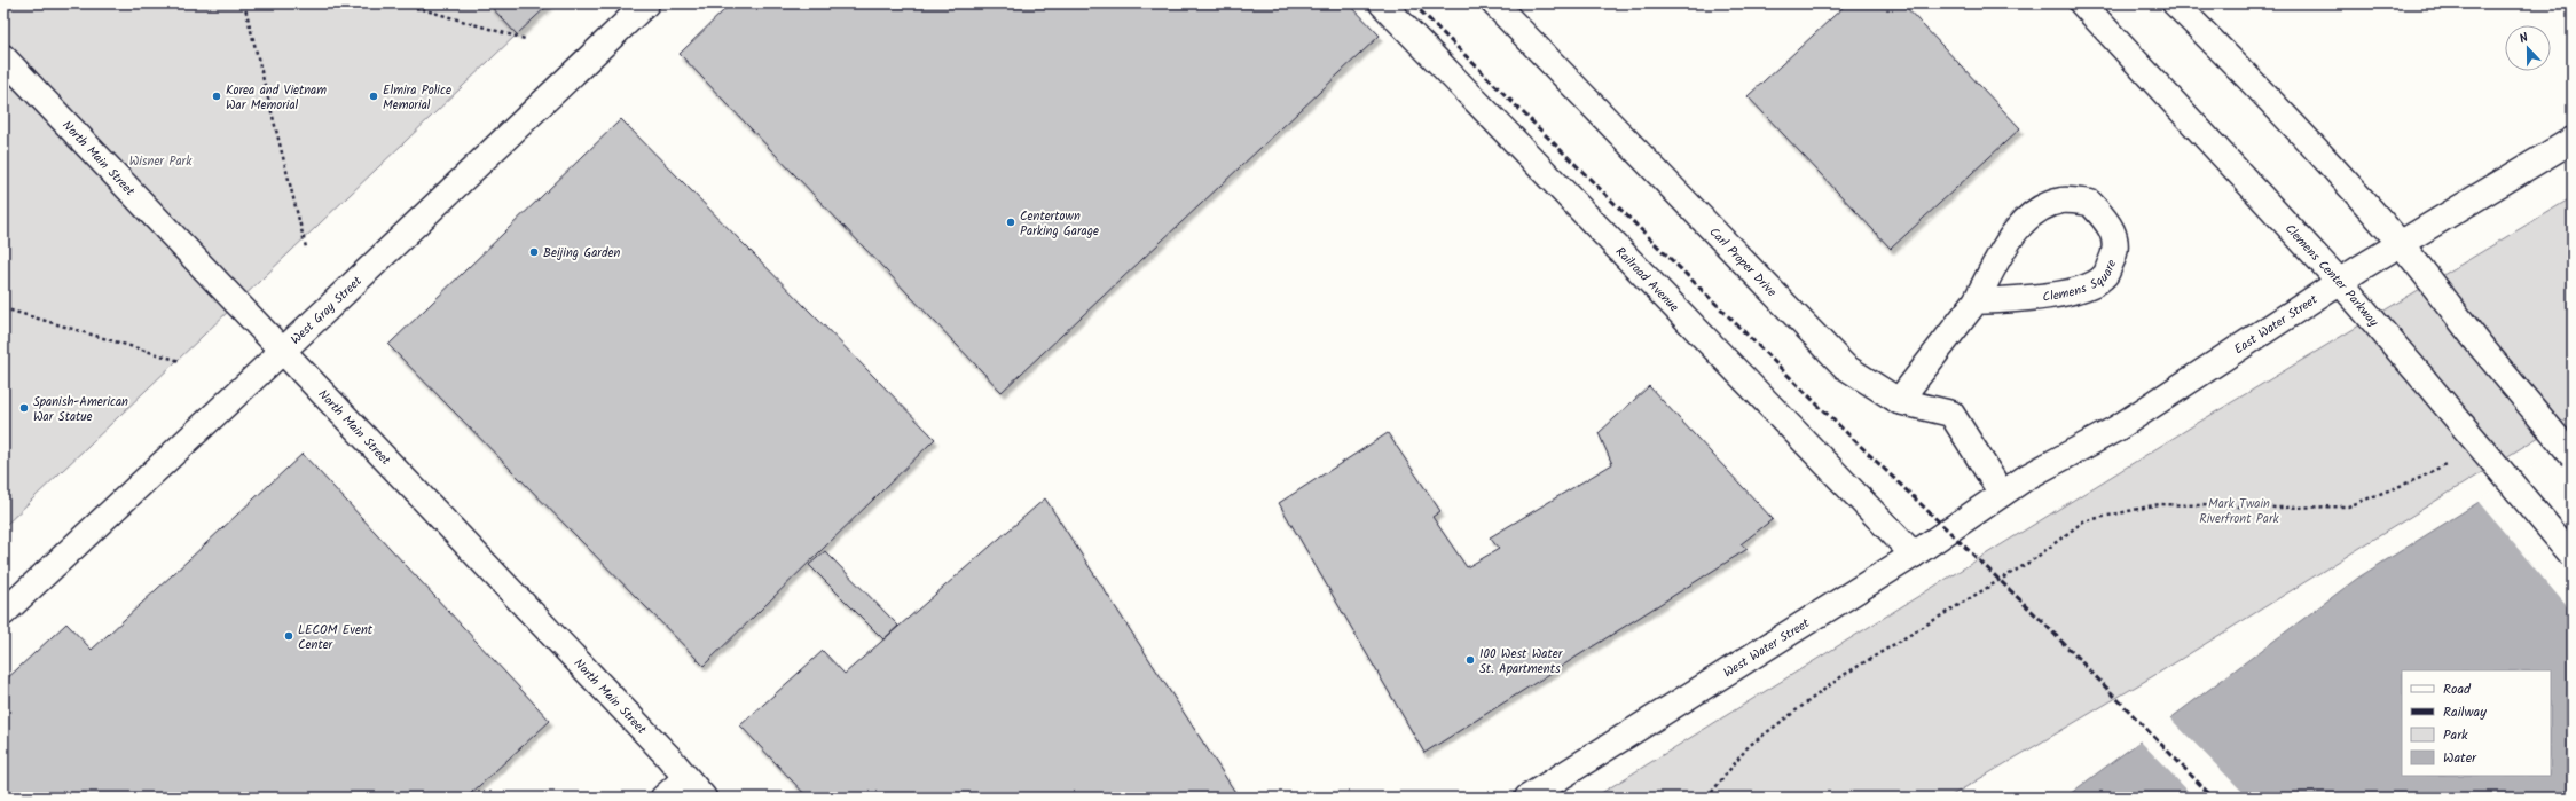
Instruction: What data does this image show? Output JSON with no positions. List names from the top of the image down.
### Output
{
  "streets": {
    "main road": [
      "North Main Street",
      "Carl Proper Drive",
      "Clemens Center Parkway",
      "Clemens Square",
      "Railroad Avenue",
      "West Gray Street",
      "East Water Street",
      "West Water Street"
    ]
  },
  "crossings": [
    ["North Main Street", "West Gray Street"],
    ["Carl Proper Drive", "Clemens Square"],
    ["Carl Proper Drive", "East Water Street"],
    ["Carl Proper Drive", "West Water Street"],
    ["Clemens Center Parkway", "East Water Street"],
    ["Railroad Avenue", "West Water Street"],
    ["East Water Street", "West Water Street"]
  ],
  "parks": ["Wisner Park", "Mark Twain Riverfront Park"],
  "places": [
    "Korea and Vietnam War Memorial",
    "Elmira Police Memorial",
    "Centertown Parking Garage",
    "Beijing Garden",
    "Spanish-American War Statue",
    "LECOM Event Center",
    "100 West Water St. Apartments"
  ],
  "legend": [
    "Road",
    "Railway",
    "Park",
    "Water"
  ],
  "north": "top"
}
